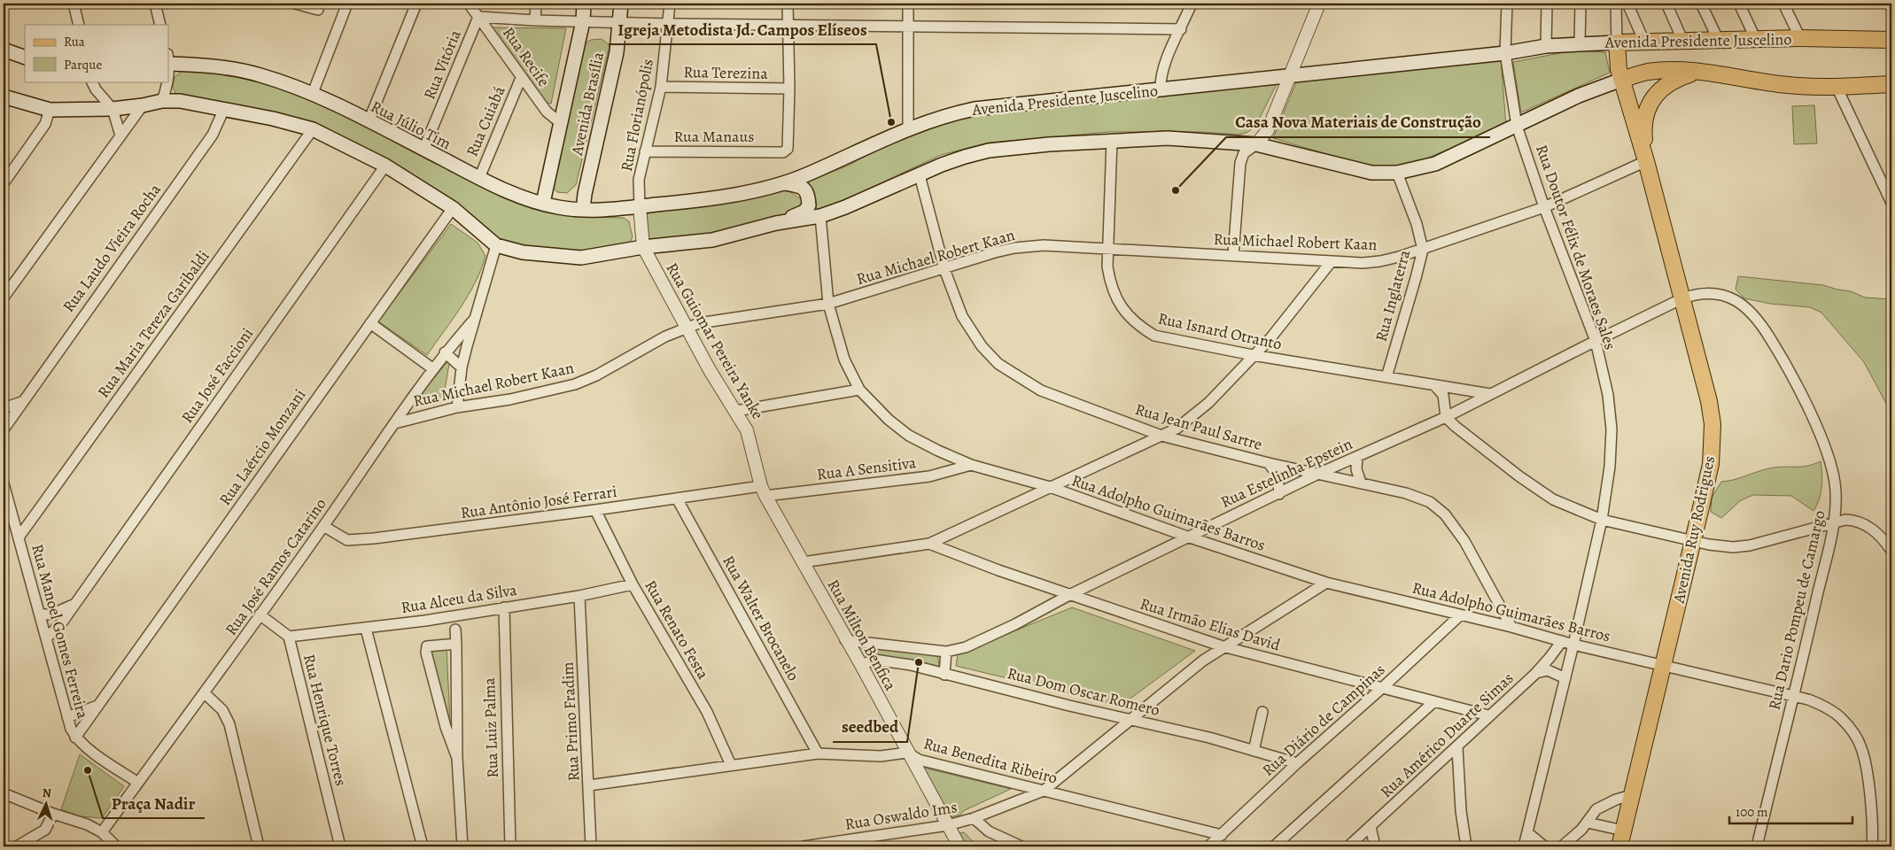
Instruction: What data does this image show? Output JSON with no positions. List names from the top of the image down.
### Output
{
  "streets": {
    "main road": [
      "Avenida Presidente Juscelino",
      "Avenida Brasília",
      "Rua Júlio Tim",
      "Avenida Ruy Rodrigues"
    ],
    "street": [
      "Rua Recife",
      "Rua Vitória",
      "Rua Terezina",
      "Rua Florianópolis",
      "Rua Cuiabá",
      "Rua Manaus",
      "Rua Michael Robert Kaan",
      "Rua Doutor Félix de Moraes Sales",
      "Rua Laudo Vieira Rocha",
      "Rua Inglaterra",
      "Rua Maria Tereza Garibaldi",
      "Rua Isnard Otranto",
      "Rua Guiomar Pereira Yanke",
      "Rua José Faccioni",
      "Rua Jean Paul Sartre",
      "Rua Laércio Monzani",
      "Rua A Sensitiva",
      "Rua Estelinha Epstein",
      "Rua Antônio José Ferrari",
      "Rua Adolpho Guimarães Barros",
      "Rua José Ramos Catarino",
      "Rua Alceu da Silva",
      "Rua Dario Pompeu de Camargo",
      "Rua Walter Brocanelo",
      "Rua Irmão Elias David",
      "Rua Renato Festa",
      "Rua Manoel Gomes Ferreira",
      "Rua Milton Benfica",
      "Rua Dom Oscar Romero",
      "Rua Henrique Torres",
      "Rua Diário de Campinas",
      "Rua Primo Fradim",
      "Rua Luiz Palma",
      "Rua Américo Duarte Simas",
      "Rua Benedita Ribeiro",
      "Rua Oswaldo Ims"
    ]
  },
  "crossings": [
    ["Avenida Presidente Juscelino", "Rua Florianópolis"],
    ["Avenida Presidente Juscelino", "Rua Júlio Tim"],
    ["Avenida Presidente Juscelino", "Rua Doutor Félix de Moraes Sales"],
    ["Avenida Presidente Juscelino", "Rua Laudo Vieira Rocha"],
    ["Avenida Presidente Juscelino", "Rua Inglaterra"],
    ["Avenida Presidente Juscelino", "Rua Maria Tereza Garibaldi"],
    ["Avenida Presidente Juscelino", "Rua Isnard Otranto"],
    ["Avenida Presidente Juscelino", "Rua Guiomar Pereira Yanke"],
    ["Avenida Presidente Juscelino", "Rua José Faccioni"],
    ["Avenida Presidente Juscelino", "Rua Jean Paul Sartre"],
    ["Avenida Presidente Juscelino", "Rua Laércio Monzani"],
    ["Avenida Presidente Juscelino", "Rua Adolpho Guimarães Barros"],
    ["Avenida Presidente Juscelino", "Avenida Ruy Rodrigues"],
    ["Rua Recife", "Rua Vitória"],
    ["Rua Recife", "Avenida Brasília"],
    ["Rua Recife", "Rua Cuiabá"],
    ["Rua Vitória", "Rua Júlio Tim"],
    ["Rua Terezina", "Rua Florianópolis"],
    ["Rua Terezina", "Rua Manaus"],
    ["Avenida Brasília", "Rua Júlio Tim"],
    ["Rua Florianópolis", "Rua Júlio Tim"],
    ["Rua Florianópolis", "Rua Manaus"],
    ["Rua Florianópolis", "Rua Guiomar Pereira Yanke"],
    ["Rua Cuiabá", "Rua Júlio Tim"],
    ["Rua Júlio Tim", "Rua Guiomar Pereira Yanke"],
    ["Rua Michael Robert Kaan", "Rua Doutor Félix de Moraes Sales"],
    ["Rua Michael Robert Kaan", "Rua Inglaterra"],
    ["Rua Michael Robert Kaan", "Rua Isnard Otranto"],
    ["Rua Michael Robert Kaan", "Rua Guiomar Pereira Yanke"],
    ["Rua Michael Robert Kaan", "Rua Jean Paul Sartre"],
    ["Rua Michael Robert Kaan", "Rua Adolpho Guimarães Barros"],
    ["Rua Michael Robert Kaan", "Avenida Ruy Rodrigues"],
    ["Rua Michael Robert Kaan", "Rua José Ramos Catarino"],
    ["Rua Doutor Félix de Moraes Sales", "Rua Estelinha Epstein"],
    ["Rua Doutor Félix de Moraes Sales", "Rua Adolpho Guimarães Barros"],
    ["Rua Inglaterra", "Rua Isnard Otranto"],
    ["Rua Maria Tereza Garibaldi", "Rua Manoel Gomes Ferreira"],
    ["Rua Isnard Otranto", "Rua Estelinha Epstein"],
    ["Rua Guiomar Pereira Yanke", "Rua A Sensitiva"],
    ["Rua Guiomar Pereira Yanke", "Rua Antônio José Ferrari"],
    ["Rua Guiomar Pereira Yanke", "Rua Milton Benfica"],
    ["Rua José Faccioni", "Rua Manoel Gomes Ferreira"],
    ["Rua Jean Paul Sartre", "Rua Estelinha Epstein"],
    ["Rua Jean Paul Sartre", "Rua Adolpho Guimarães Barros"],
    ["Rua Laércio Monzani", "Rua Manoel Gomes Ferreira"],
    ["Rua A Sensitiva", "Rua Antônio José Ferrari"],
    ["Rua A Sensitiva", "Rua Adolpho Guimarães Barros"],
    ["Rua A Sensitiva", "Rua Milton Benfica"],
    ["Rua Estelinha Epstein", "Rua Adolpho Guimarães Barros"],
    ["Rua Estelinha Epstein", "Avenida Ruy Rodrigues"],
    ["Rua Estelinha Epstein", "Rua Dario Pompeu de Camargo"],
    ["Rua Estelinha Epstein", "Rua Irmão Elias David"],
    ["Rua Estelinha Epstein", "Rua Milton Benfica"],
    ["Rua Antônio José Ferrari", "Rua José Ramos Catarino"],
    ["Rua Antônio José Ferrari", "Rua Walter Brocanelo"],
    ["Rua Antônio José Ferrari", "Rua Renato Festa"],
    ["Rua Antônio José Ferrari", "Rua Milton Benfica"],
    ["Rua Adolpho Guimarães Barros", "Avenida Ruy Rodrigues"],
    ["Rua Adolpho Guimarães Barros", "Rua Dario Pompeu de Camargo"],
    ["Rua Adolpho Guimarães Barros", "Rua Diário de Campinas"],
    ["Rua Adolpho Guimarães Barros", "Rua Américo Duarte Simas"],
    ["Avenida Ruy Rodrigues", "Rua Dario Pompeu de Camargo"],
    ["Rua José Ramos Catarino", "Rua Manoel Gomes Ferreira"],
    ["Rua José Ramos Catarino", "Rua Henrique Torres"],
    ["Rua Alceu da Silva", "Rua Renato Festa"],
    ["Rua Alceu da Silva", "Rua Henrique Torres"],
    ["Rua Alceu da Silva", "Rua Primo Fradim"],
    ["Rua Alceu da Silva", "Rua Luiz Palma"],
    ["Rua Walter Brocanelo", "Rua Benedita Ribeiro"],
    ["Rua Irmão Elias David", "Rua Diário de Campinas"],
    ["Rua Irmão Elias David", "Rua Américo Duarte Simas"],
    ["Rua Renato Festa", "Rua Benedita Ribeiro"],
    ["Rua Milton Benfica", "Rua Dom Oscar Romero"],
    ["Rua Milton Benfica", "Rua Benedita Ribeiro"],
    ["Rua Milton Benfica", "Rua Oswaldo Ims"],
    ["Rua Dom Oscar Romero", "Rua Diário de Campinas"],
    ["Rua Diário de Campinas", "Rua Benedita Ribeiro"],
    ["Rua Primo Fradim", "Rua Benedita Ribeiro"]
  ],
  "places": [
    "Igreja Metodista Jd. Campos Elíseos",
    "Casa Nova Materiais de Construção",
    "seedbed",
    "Praça Nadir"
  ],
  "legend": ["Rua", "Parque"],
  "scale_bar": "100 m",
  "north": "top"
}
